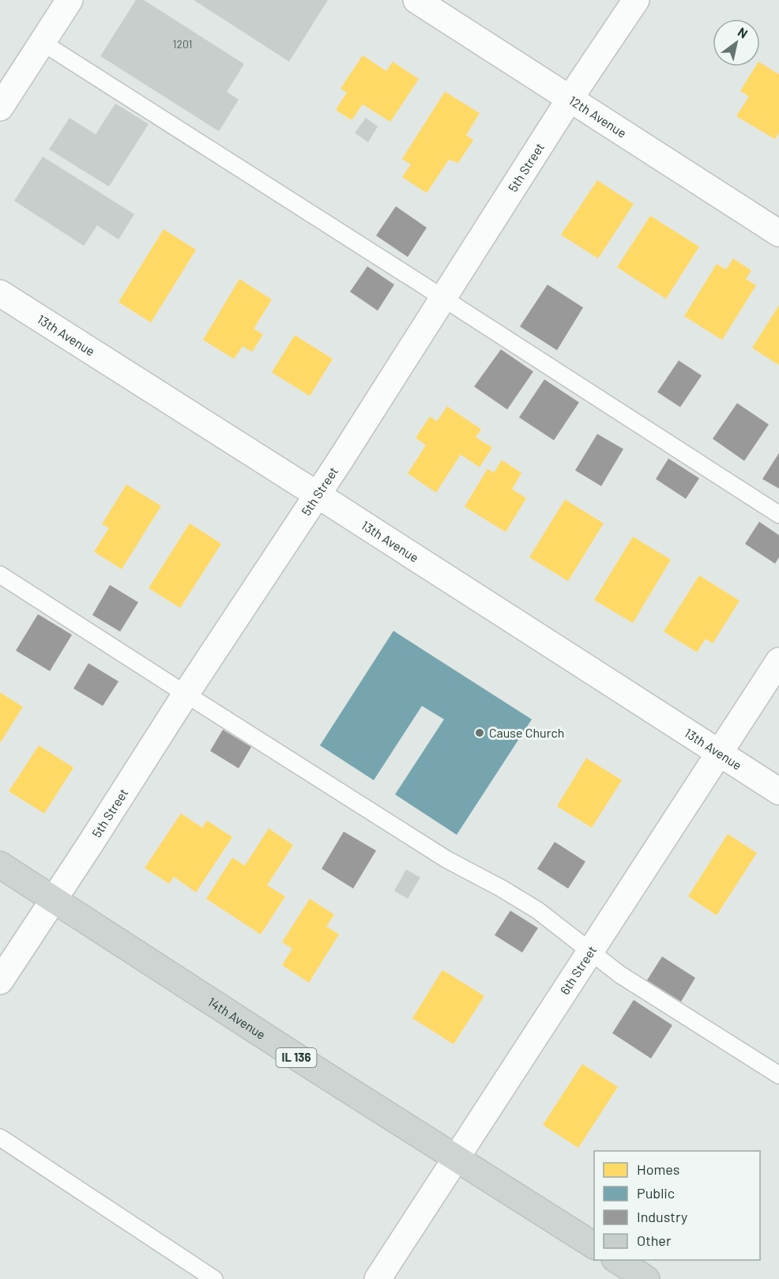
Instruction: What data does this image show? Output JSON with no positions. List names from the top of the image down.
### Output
{
  "streets": {
    "main road": ["14th Avenue", "IL 136"],
    "street": [
      "12th Avenue",
      "5th Street",
      "13th Avenue",
      "6th Street"
    ]
  },
  "crossings": [
    ["12th Avenue", "5th Street"],
    ["5th Street", "13th Avenue"],
    ["5th Street", "14th Avenue"],
    ["13th Avenue", "6th Street"],
    ["6th Street", "14th Avenue"]
  ],
  "places": ["Cause Church"],
  "house_numbers": ["1201"],
  "legend": [
    "Homes",
    "Public",
    "Industry",
    "Other"
  ],
  "north": "top right"
}
